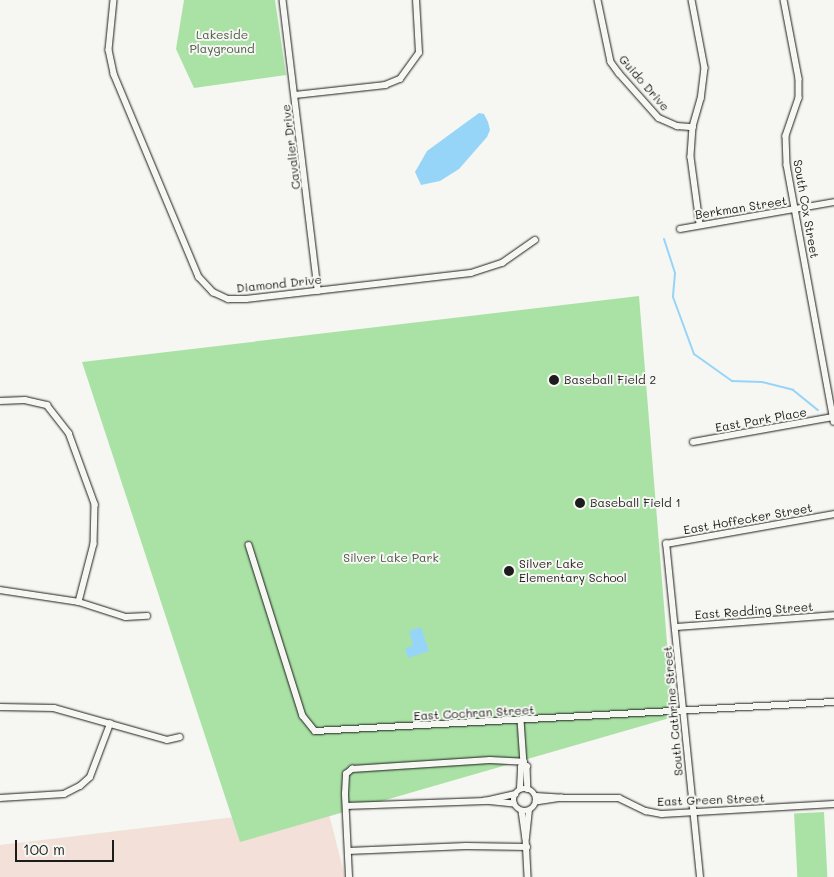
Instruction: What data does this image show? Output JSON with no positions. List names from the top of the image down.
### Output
{
  "streets": {
    "street": [
      "Guido Drive",
      "Cavalier Drive",
      "Berkman Street",
      "South Cox Street",
      "Diamond Drive",
      "East Park Place",
      "East Hoffecker Street",
      "East Redding Street",
      "South Cathrine Street",
      "East Cochran Street",
      "East Green Street"
    ]
  },
  "crossings": [
    ["Cavalier Drive", "Diamond Drive"],
    ["Berkman Street", "South Cox Street"],
    ["South Cox Street", "East Park Place"],
    ["East Hoffecker Street", "South Cathrine Street"],
    ["East Redding Street", "South Cathrine Street"],
    ["South Cathrine Street", "East Cochran Street"],
    ["South Cathrine Street", "East Green Street"]
  ],
  "parks": ["Lakeside Playground", "Silver Lake Park"],
  "places": ["Baseball Field 2", "Baseball Field 1", "Silver Lake Elementary School"],
  "scale_bar": "100 m"
}
